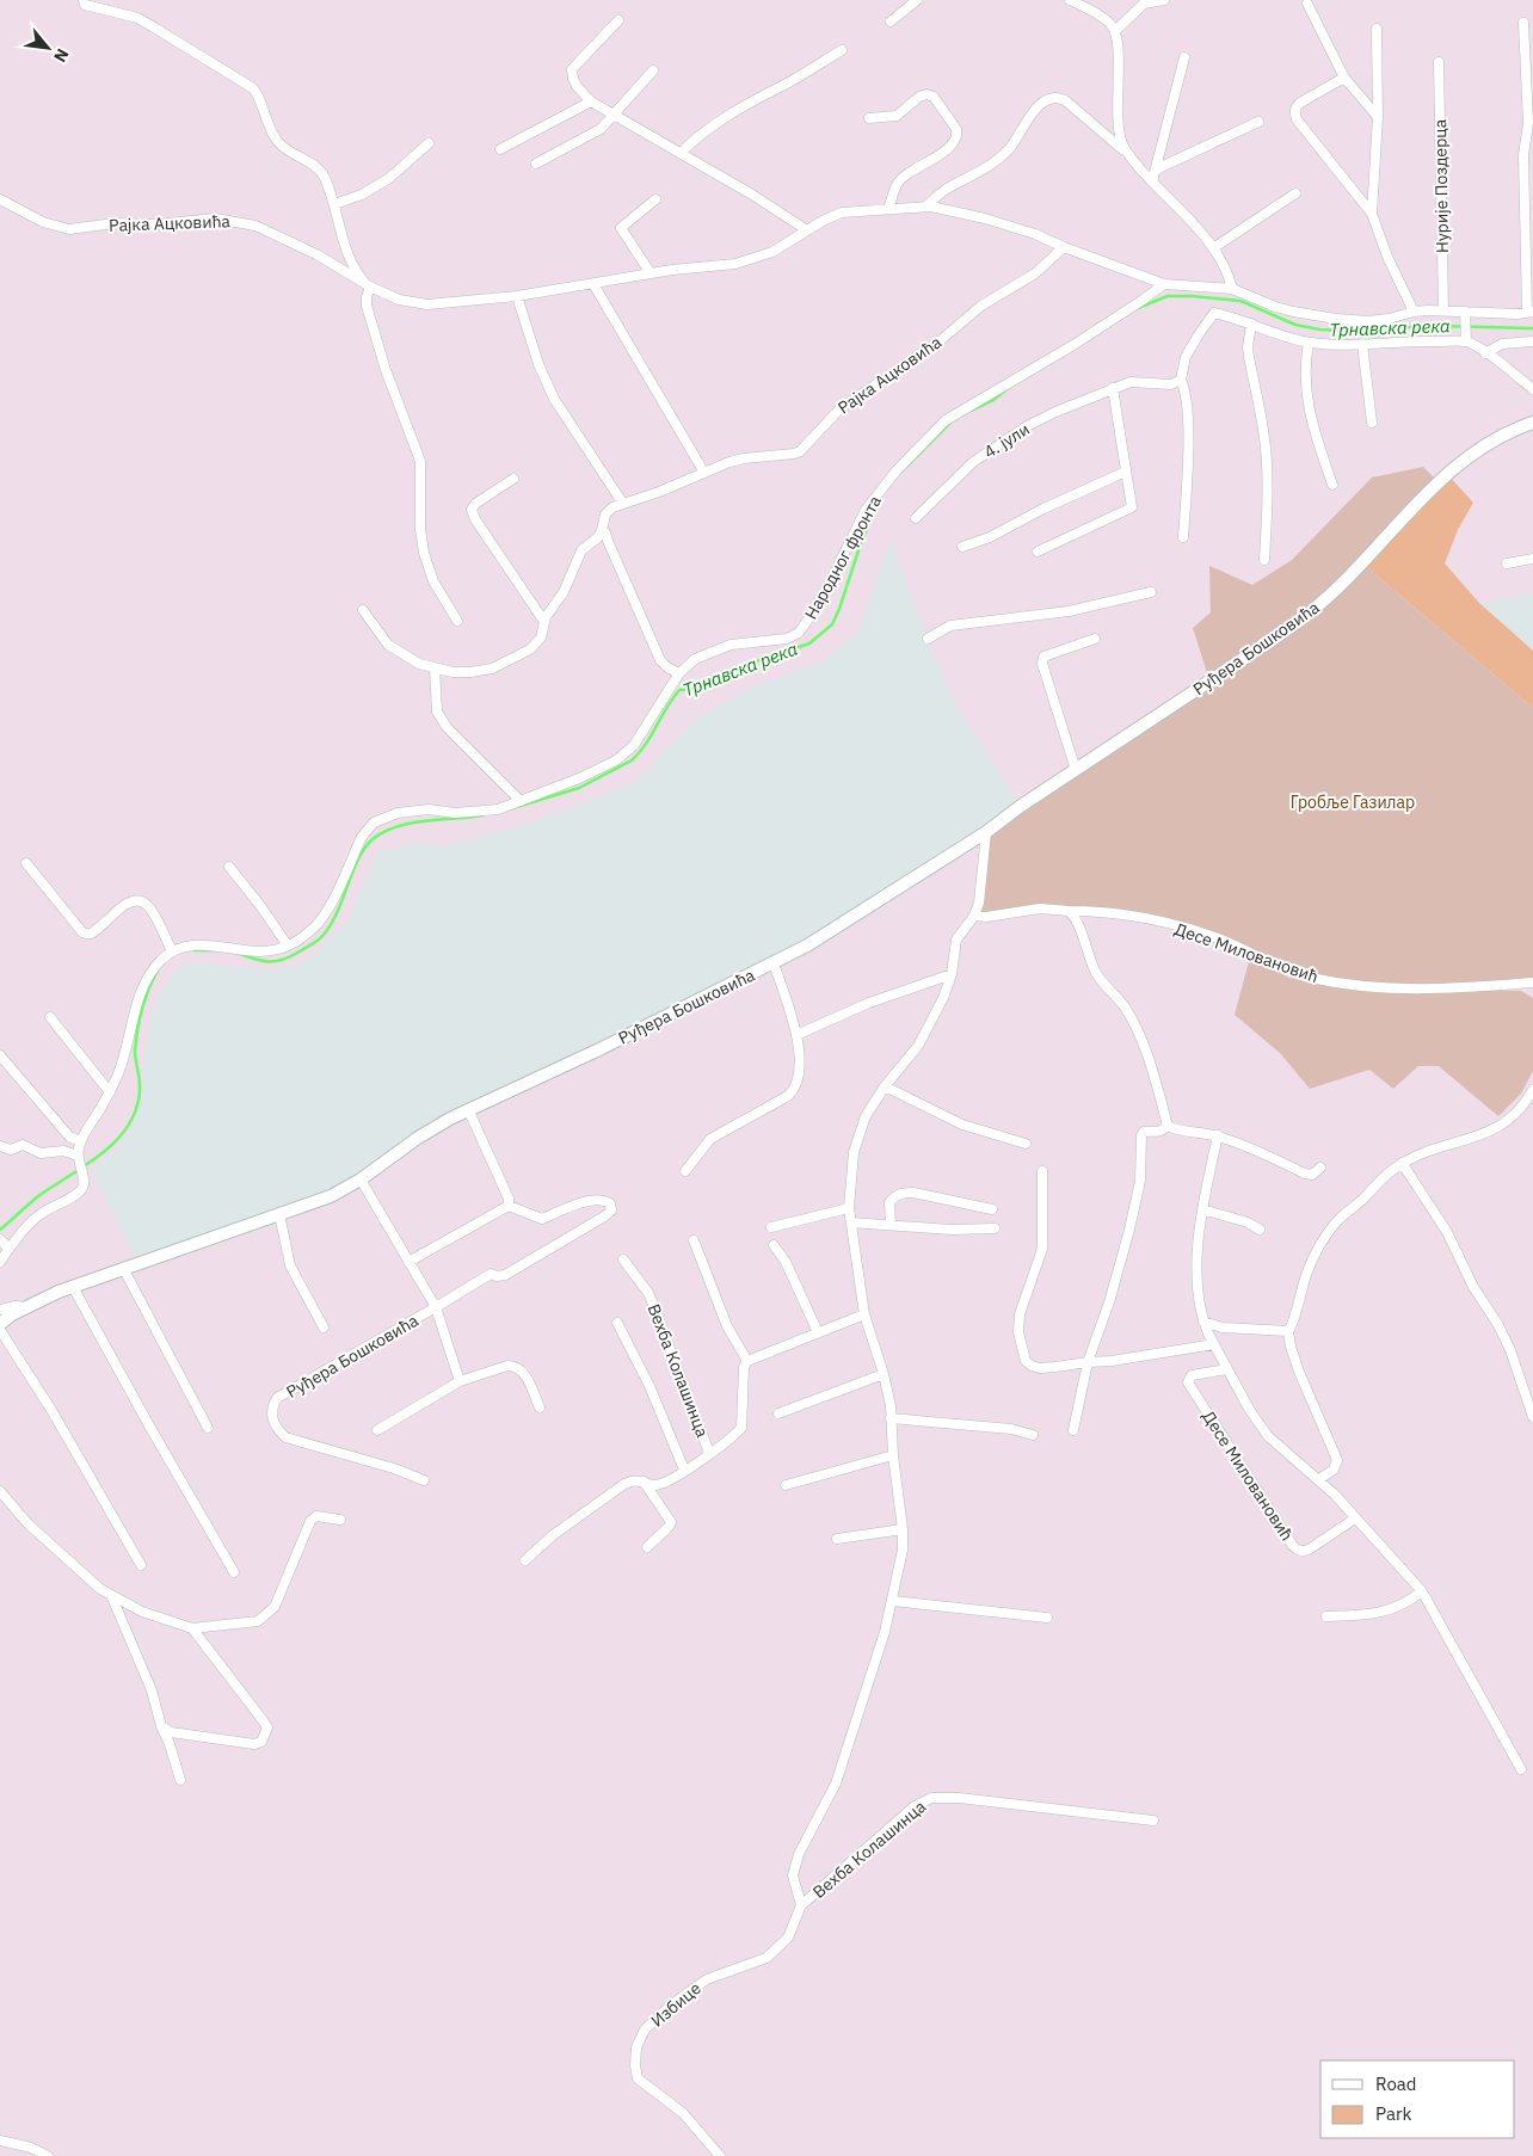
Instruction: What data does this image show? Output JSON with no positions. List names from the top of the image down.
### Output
{
  "streets": {
    "main road": ["Руђера Бошковића"],
    "street": [
      "Нурије Поздерца",
      "Рајка Ацковића",
      "4. јули",
      "Народног фронта",
      "Десе Миловановић",
      "Вехба Колашинца",
      "Избице"
    ]
  },
  "crossings": [
    ["Рајка Ацковића", "Народног фронта"],
    ["Десе Миловановић", "Вехба Колашинца"],
    ["Вехба Колашинца", "Избице"]
  ],
  "water": ["Трнавска река"],
  "parks": ["Гробље Газилар"],
  "legend": ["Road", "Park"],
  "north": "bottom right"
}
